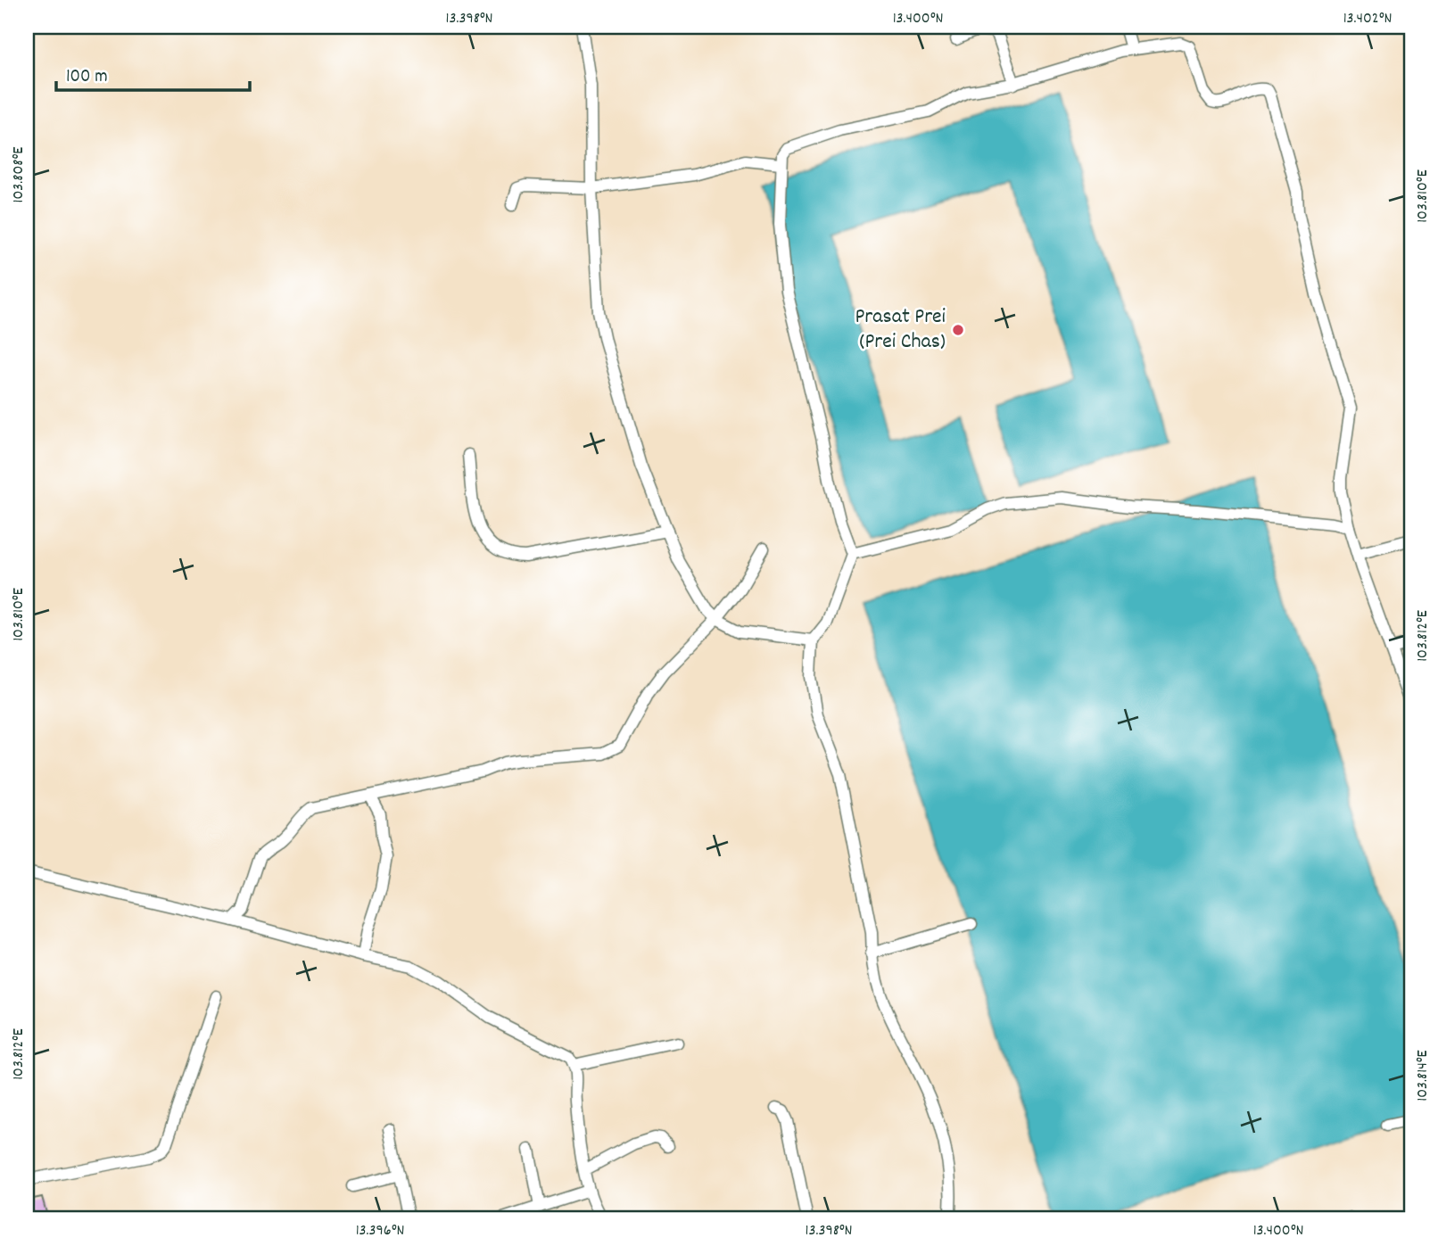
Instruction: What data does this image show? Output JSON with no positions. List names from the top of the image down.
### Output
{
  "places": ["Prasat Prei (Prei Chas)"],
  "scale_bar": "100 m",
  "coordinates": [
    "13.398°N",
    "13.400°N",
    "13.402°N",
    "103.808°E",
    "103.810°E",
    "103.812°E",
    "103.814°E",
    "13.396°N"
  ]
}
